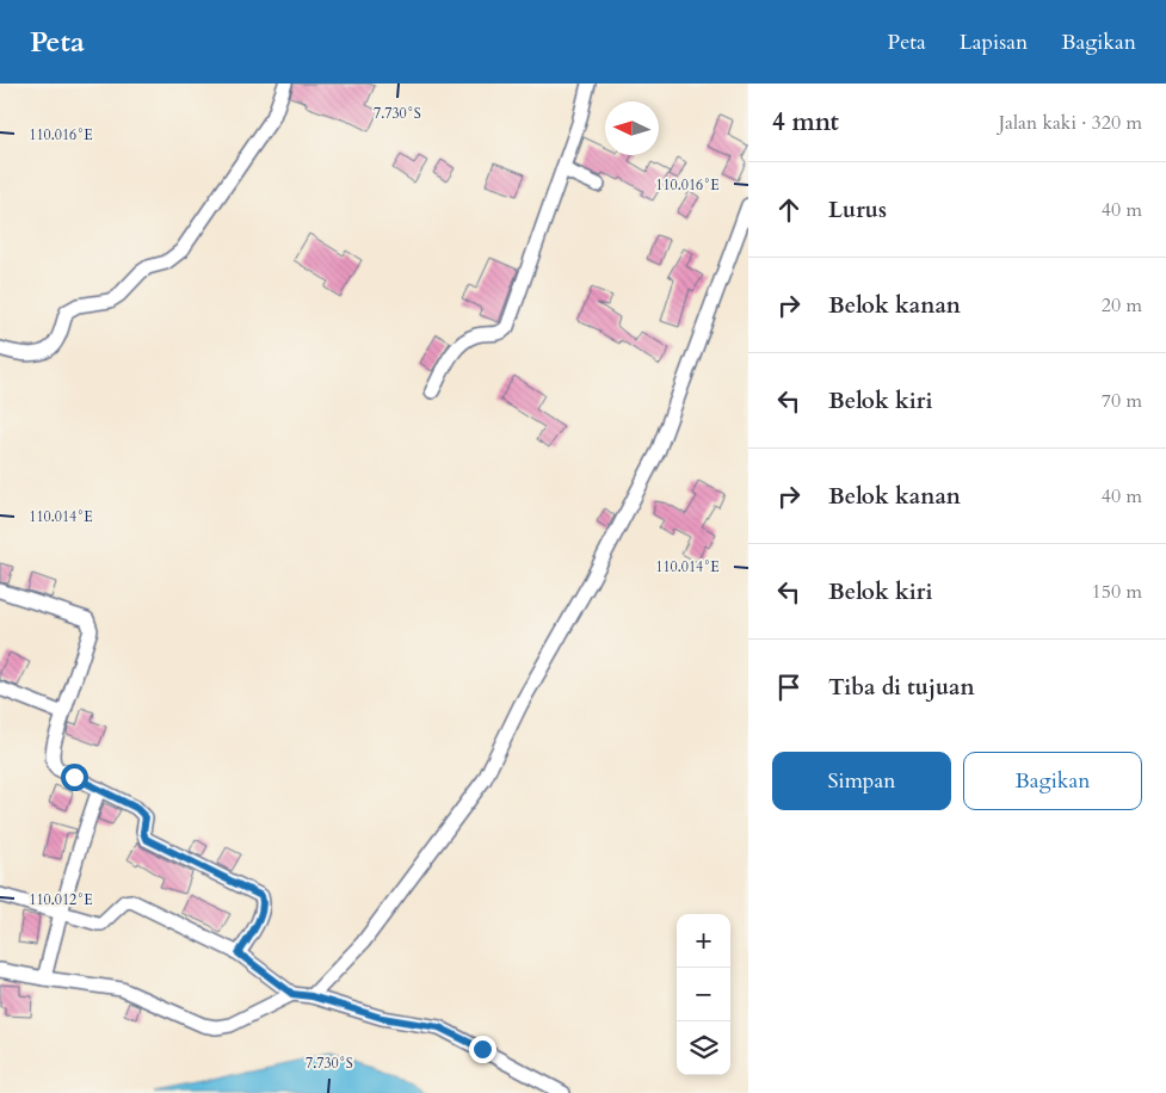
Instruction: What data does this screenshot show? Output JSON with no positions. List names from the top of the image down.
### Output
{
  "north": "left",
  "page": {
    "header": "Peta",
    "nav": ["Peta", "Lapisan", "Bagikan"],
    "heading": ["4 mnt", "Jalan kaki · 320 m"],
    "list": [
      ["Lurus", "40 m"],
      ["Belok kanan", "20 m"],
      ["Belok kiri", "70 m"],
      ["Belok kanan", "40 m"],
      ["Belok kiri", "150 m"],
      "Tiba di tujuan"
    ],
    "buttons": ["Simpan", "Bagikan"],
    "map_buttons": ["+", "−"]
  },
  "coordinates": [
    "7.730°S",
    "110.016°E",
    "110.014°E",
    "110.012°E"
  ]
}
